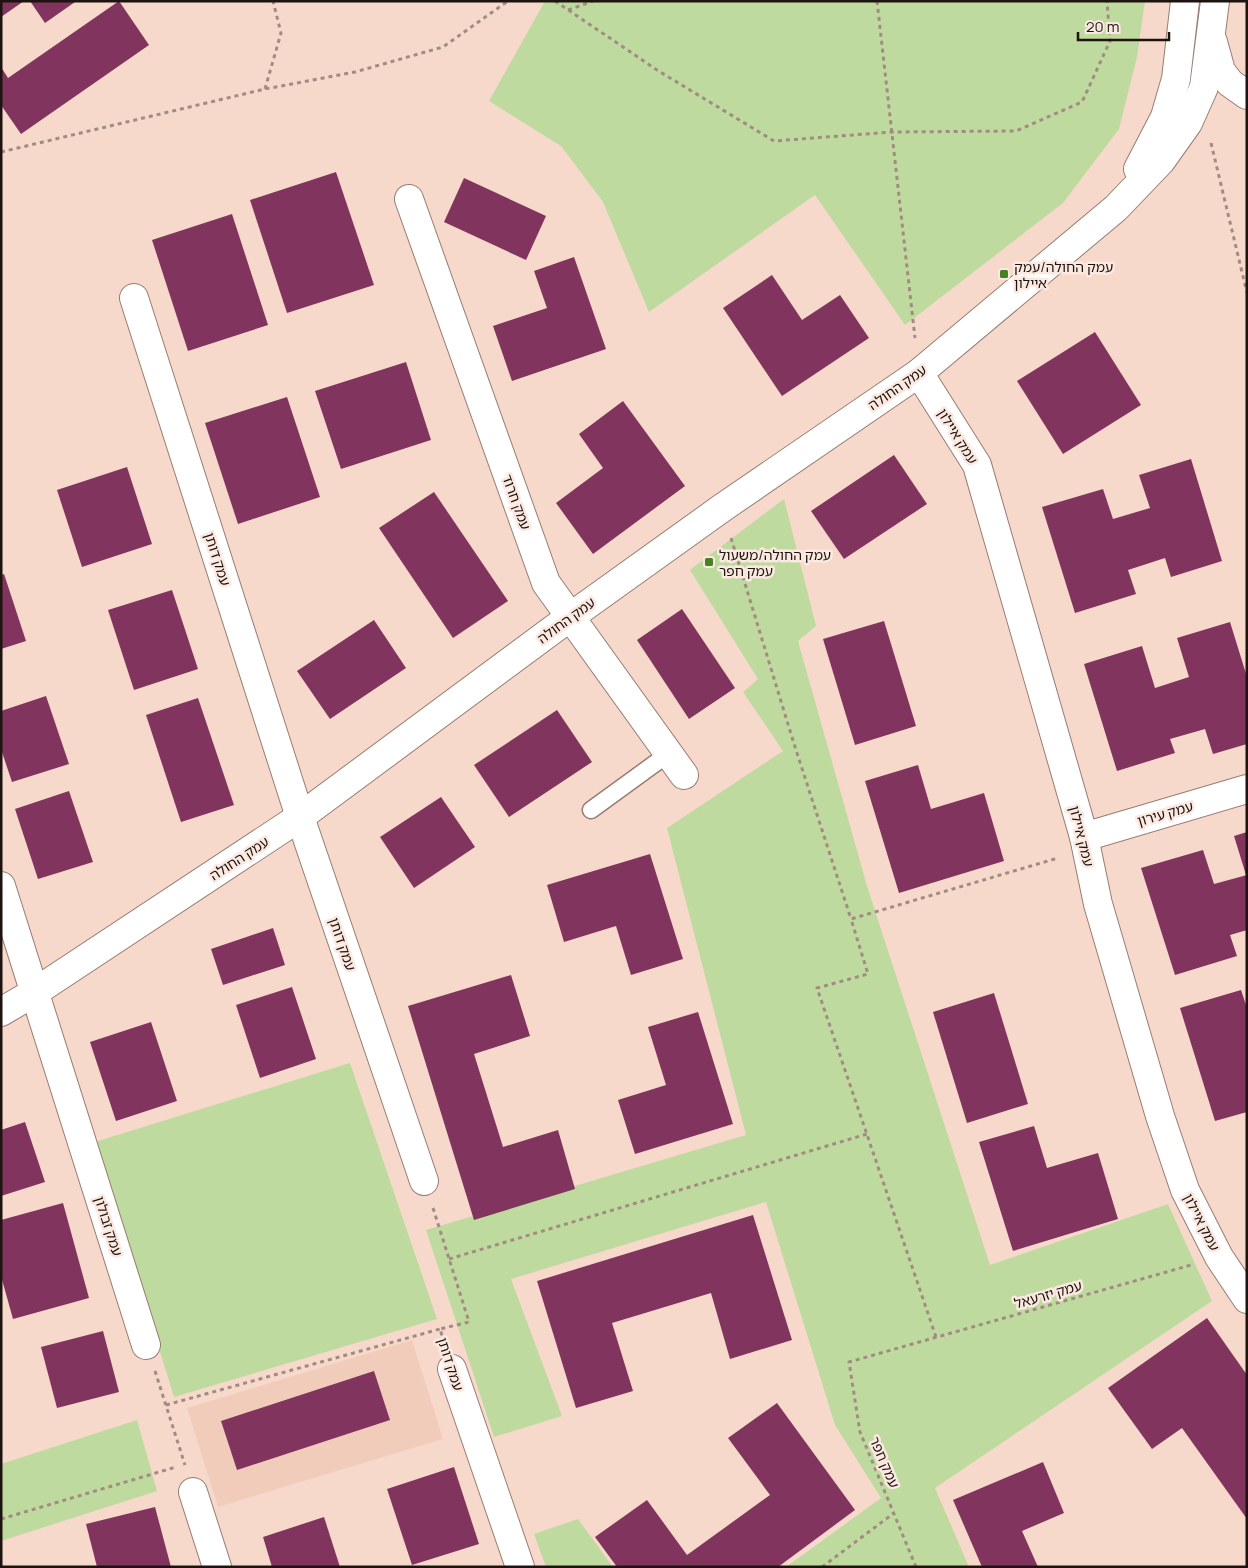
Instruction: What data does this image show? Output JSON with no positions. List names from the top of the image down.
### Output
{
  "streets": {
    "street": [
      "עמק החולה",
      "עמק איילון",
      "עמק חרוד",
      "עמק דותן",
      "עמק עירון",
      "עמק זבולון"
    ],
    "path": ["עמק יזרעאל", "עמק חפר"]
  },
  "crossings": [
    ["עמק החולה", "עמק איילון"],
    ["עמק החולה", "עמק חרוד"],
    ["עמק החולה", "עמק דותן"],
    ["עמק החולה", "עמק זבולון"],
    ["עמק איילון", "עמק עירון"],
    ["עמק איילון", "עמק יזרעאל"],
    ["עמק יזרעאל", "עמק חפר"]
  ],
  "places": {
    "transit": ["עמק החולה/עמק איילון", "עמק החולה/משעול עמק חפר"]
  },
  "scale_bar": "20 m"
}
